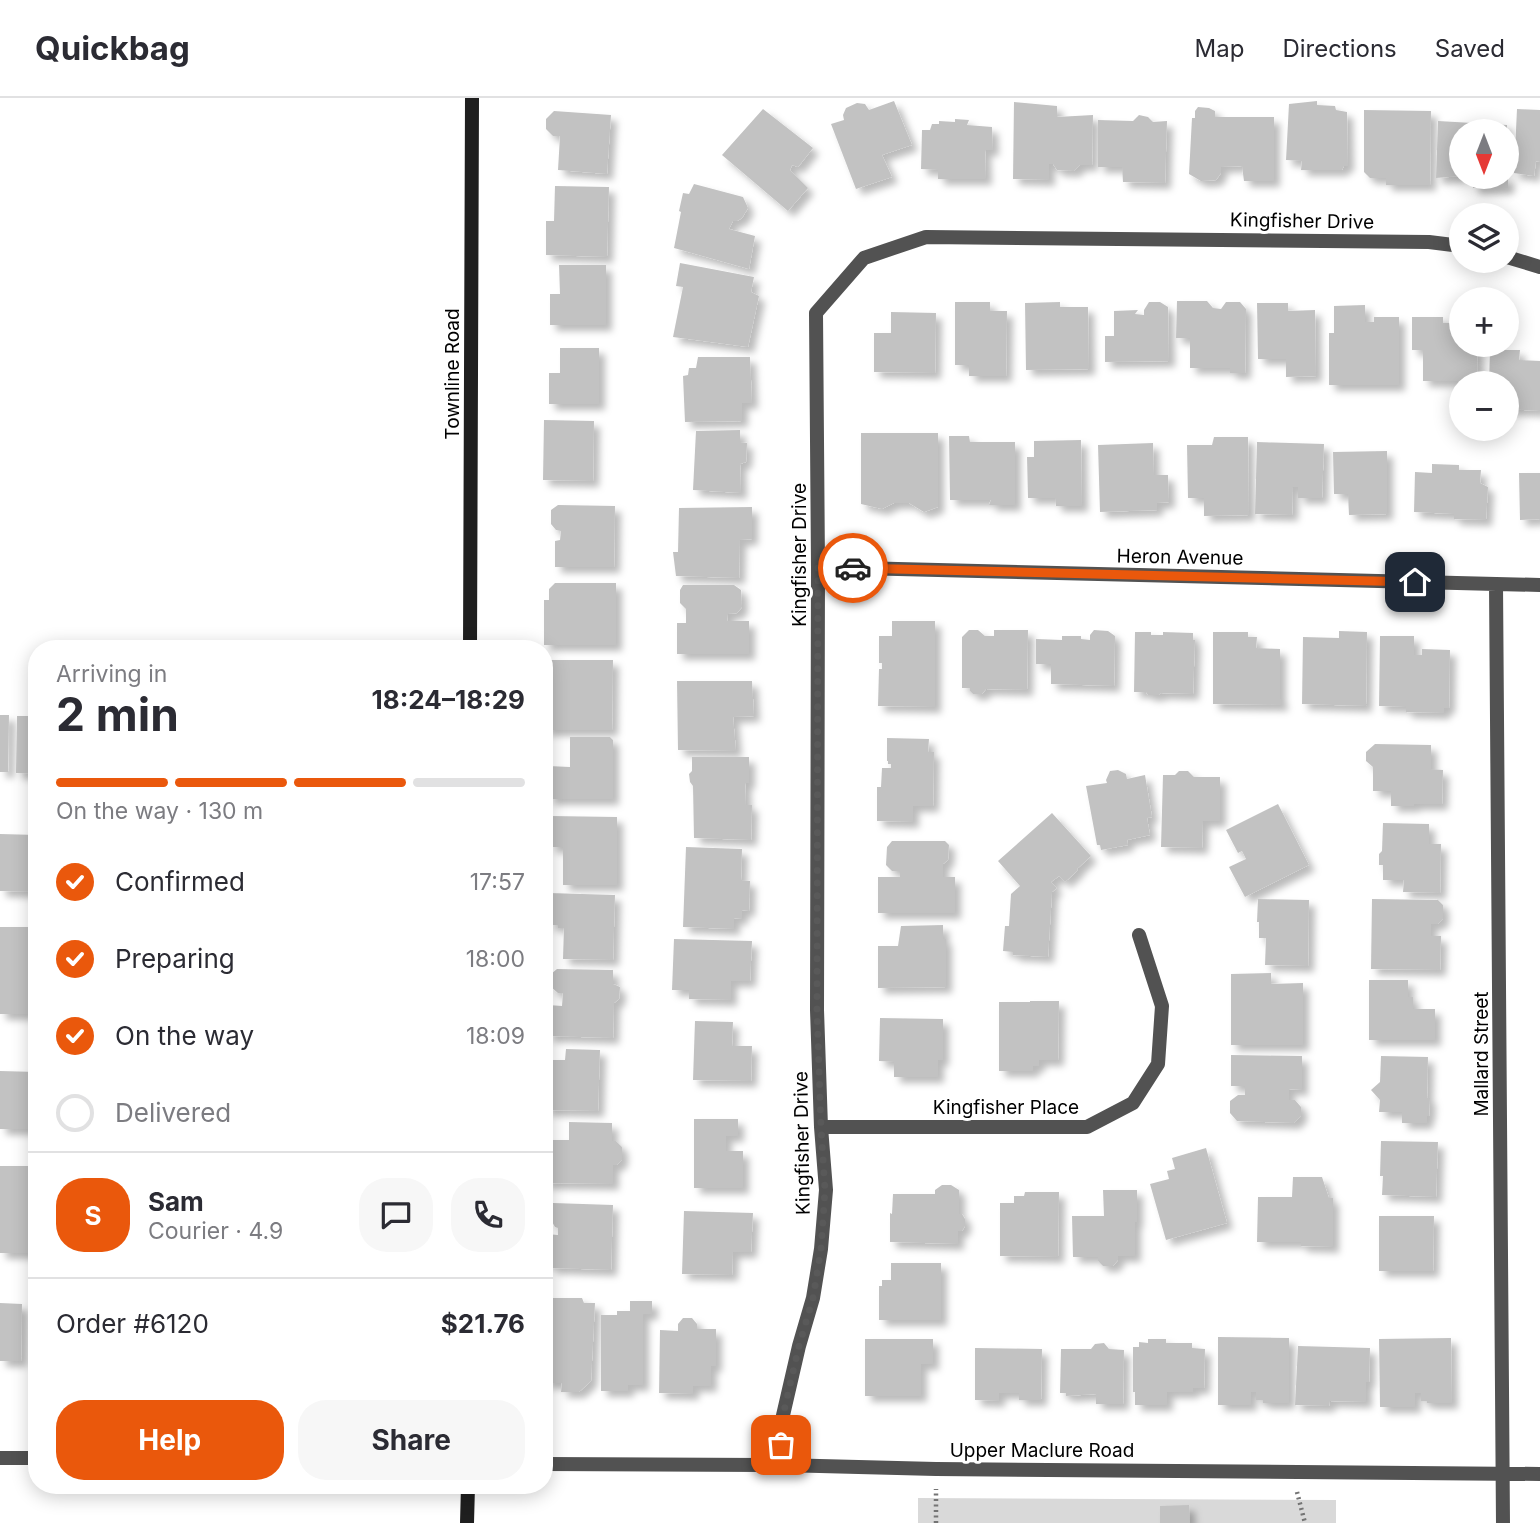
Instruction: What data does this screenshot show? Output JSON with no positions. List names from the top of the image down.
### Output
{
  "streets": {
    "street": [
      "Kingfisher Drive",
      "Townline Road",
      "Heron Avenue",
      "Mallard Street",
      "Kingfisher Place",
      "Upper Maclure Road"
    ]
  },
  "crossings": [
    ["Kingfisher Drive", "Heron Avenue"],
    ["Kingfisher Drive", "Kingfisher Place"],
    ["Kingfisher Drive", "Upper Maclure Road"],
    ["Heron Avenue", "Mallard Street"],
    ["Mallard Street", "Upper Maclure Road"]
  ],
  "north": "bottom",
  "page": {
    "header": "Quickbag",
    "nav": ["Map", "Directions", "Saved"],
    "map_buttons": ["+", "−"],
    "heading": ["2 min", "Arriving in", "18:24–18:29"],
    "panel": [
      "Sam",
      "Courier · 4.9",
      "Order #6120",
      "$21.76"
    ],
    "bar": "On the way · 130 m",
    "list": [
      ["Confirmed", "17:57"],
      ["Preparing", "18:00"],
      ["On the way", "18:09"],
      "Delivered"
    ],
    "round": "S",
    "buttons": ["Help", "Share"]
  }
}
